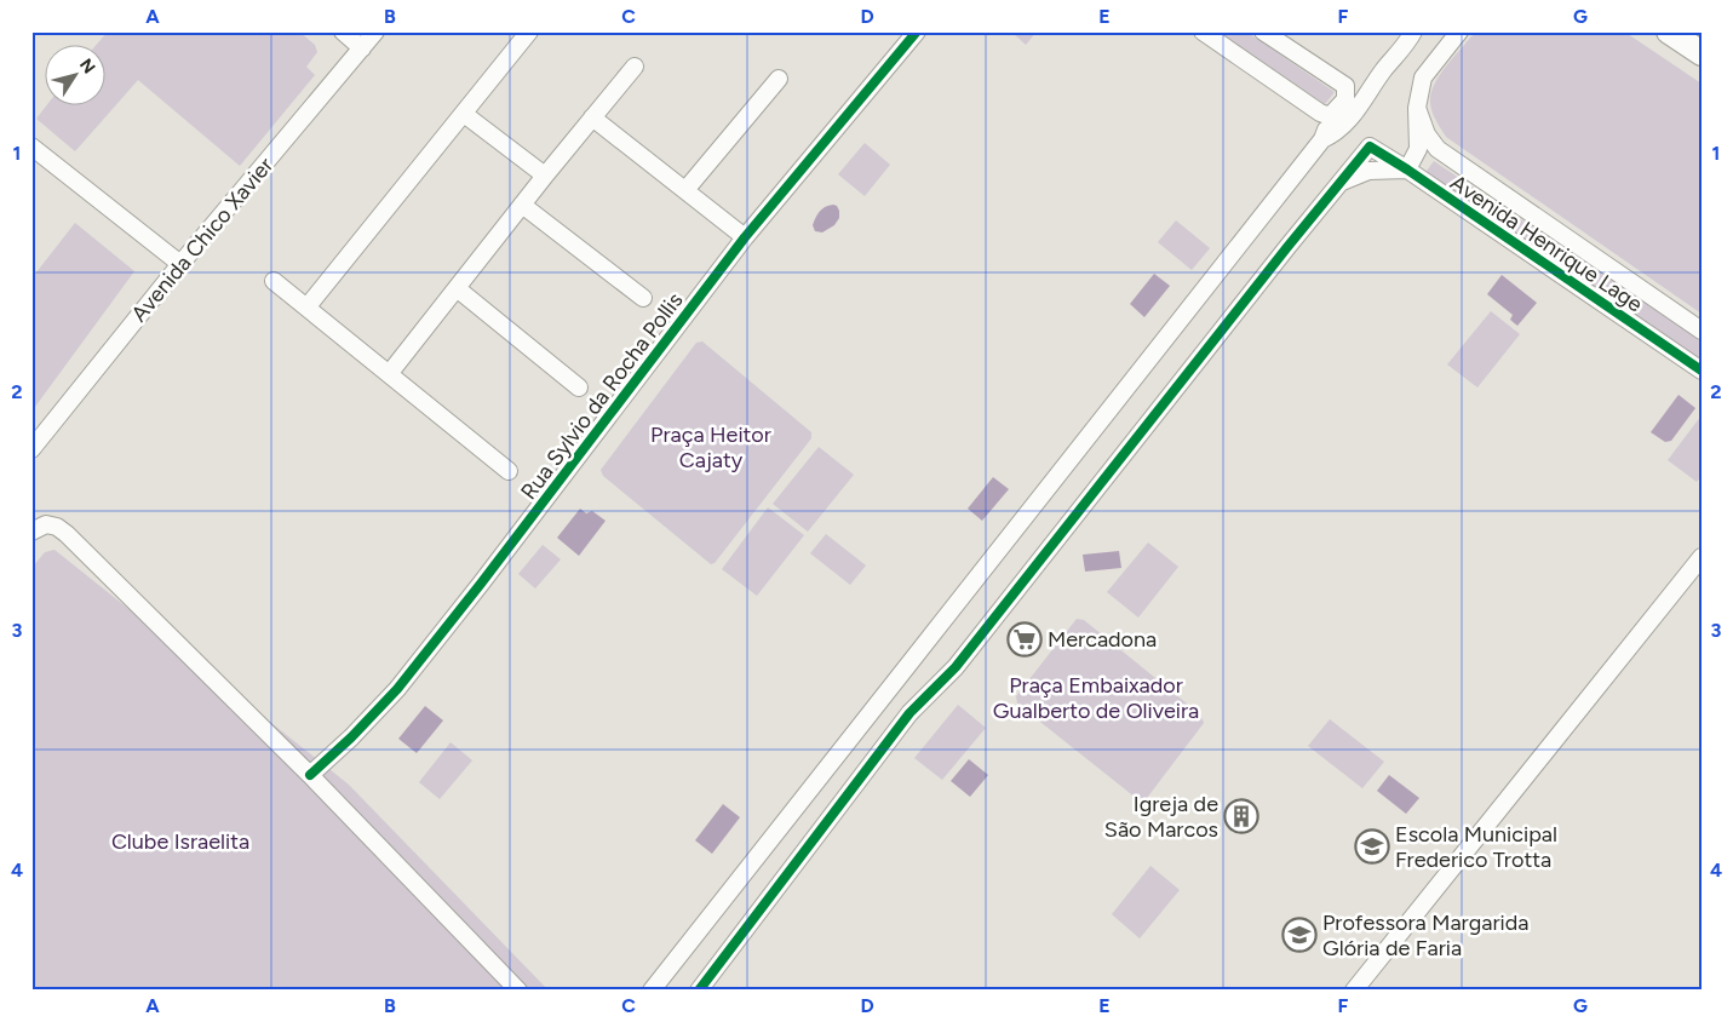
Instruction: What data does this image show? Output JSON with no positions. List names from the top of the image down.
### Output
{
  "streets": {
    "street": ["Avenida Chico Xavier", "Avenida Henrique Lage", "Rua Sylvio da Rocha Pollis"]
  },
  "parks": ["Praça Heitor Cajaty", "Praça Embaixador Gualberto de Oliveira", "Clube Israelita"],
  "places": {
    "supermarket": ["Mercadona"],
    "building": ["Igreja de São Marcos"],
    "school or university": ["Escola Municipal Frederico Trotta", "Professora Margarida Glória de Faria"]
  },
  "north": "top right",
  "grid": {
    "columns": [
      "A",
      "B",
      "C",
      "D",
      "E",
      "F",
      "G"
    ],
    "rows": [
      "1",
      "2",
      "3",
      "4"
    ]
  }
}
